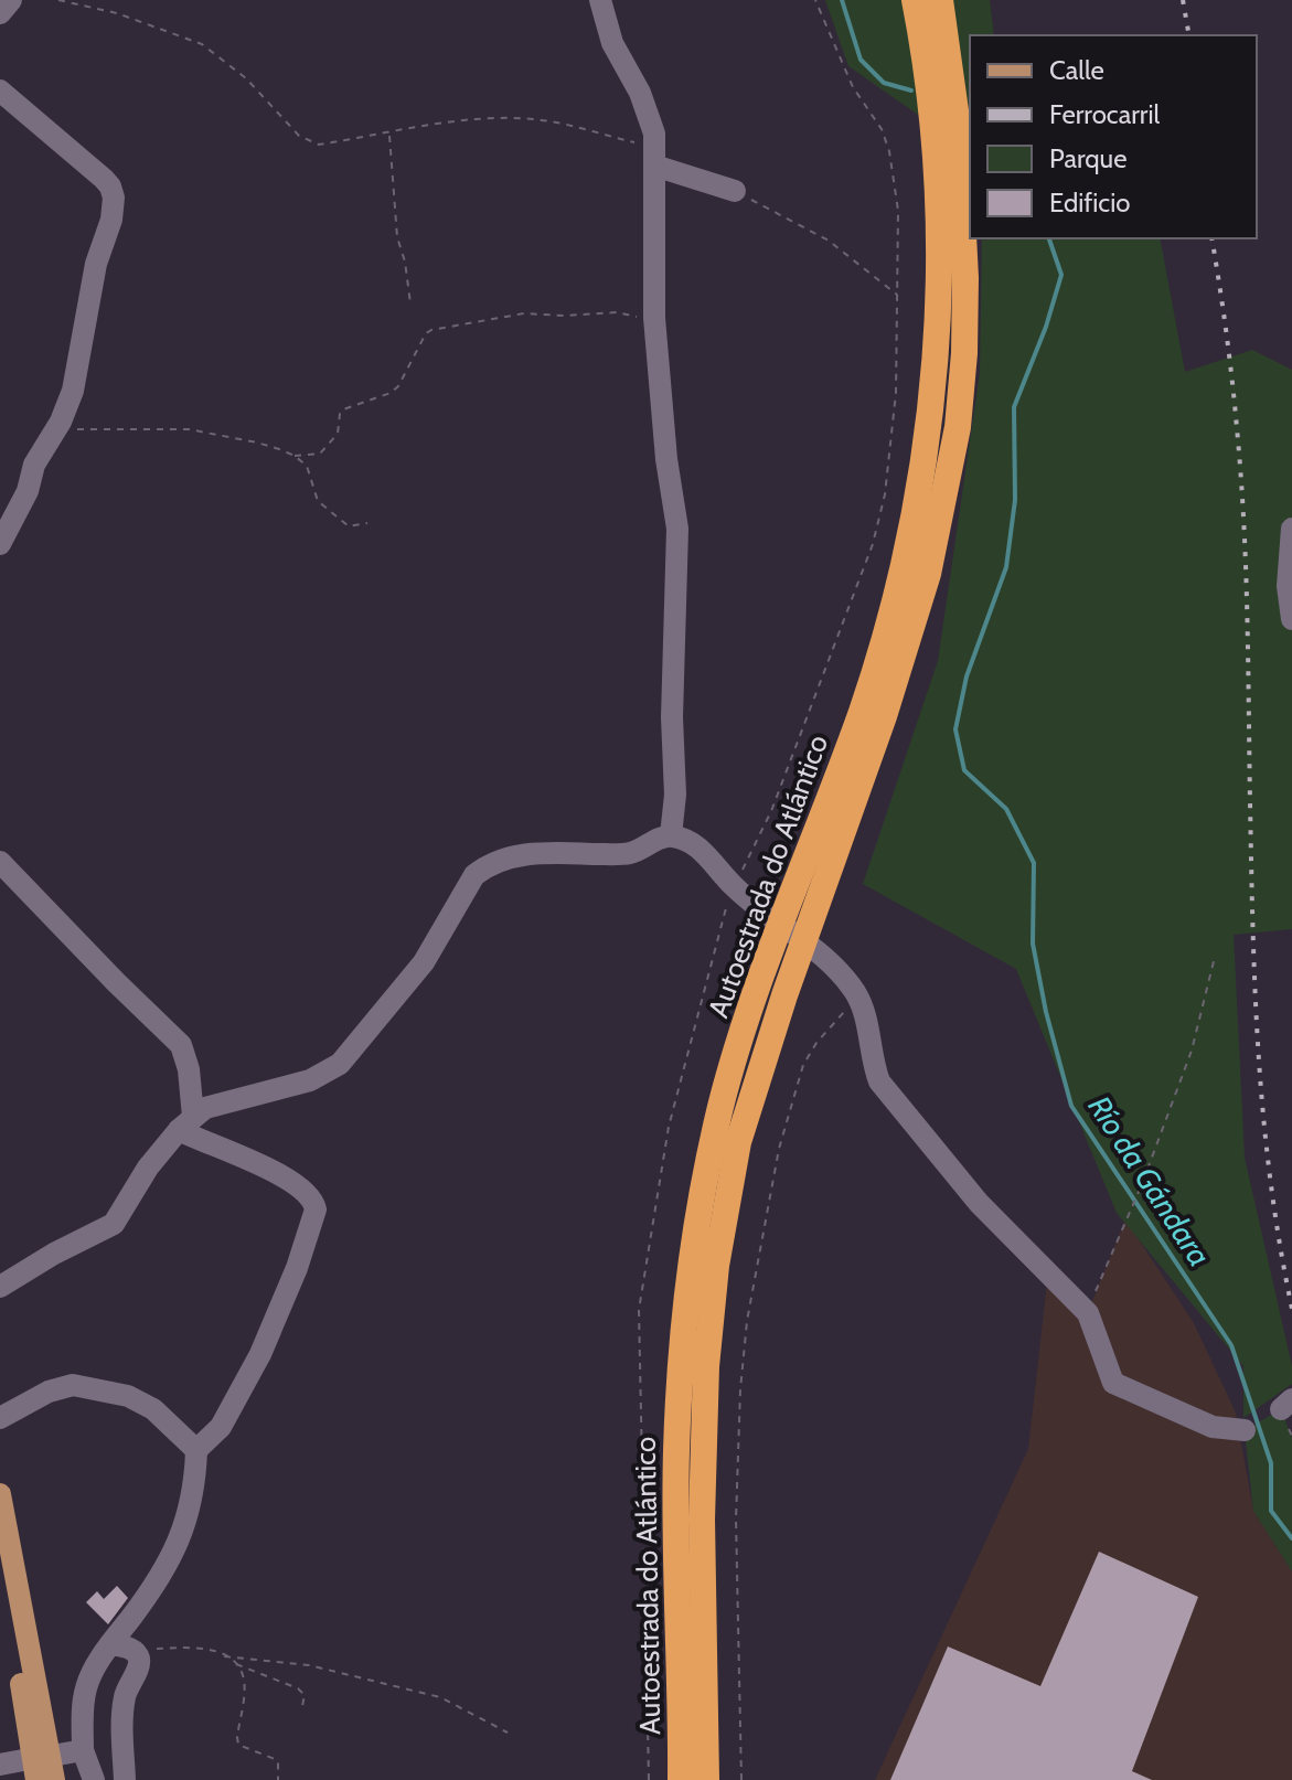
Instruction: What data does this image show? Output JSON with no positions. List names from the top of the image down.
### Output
{
  "streets": {
    "highway": ["Autoestrada do Atlántico"]
  },
  "water": ["Río da Gándara"],
  "legend": [
    "Calle",
    "Ferrocarril",
    "Parque",
    "Edificio"
  ]
}
